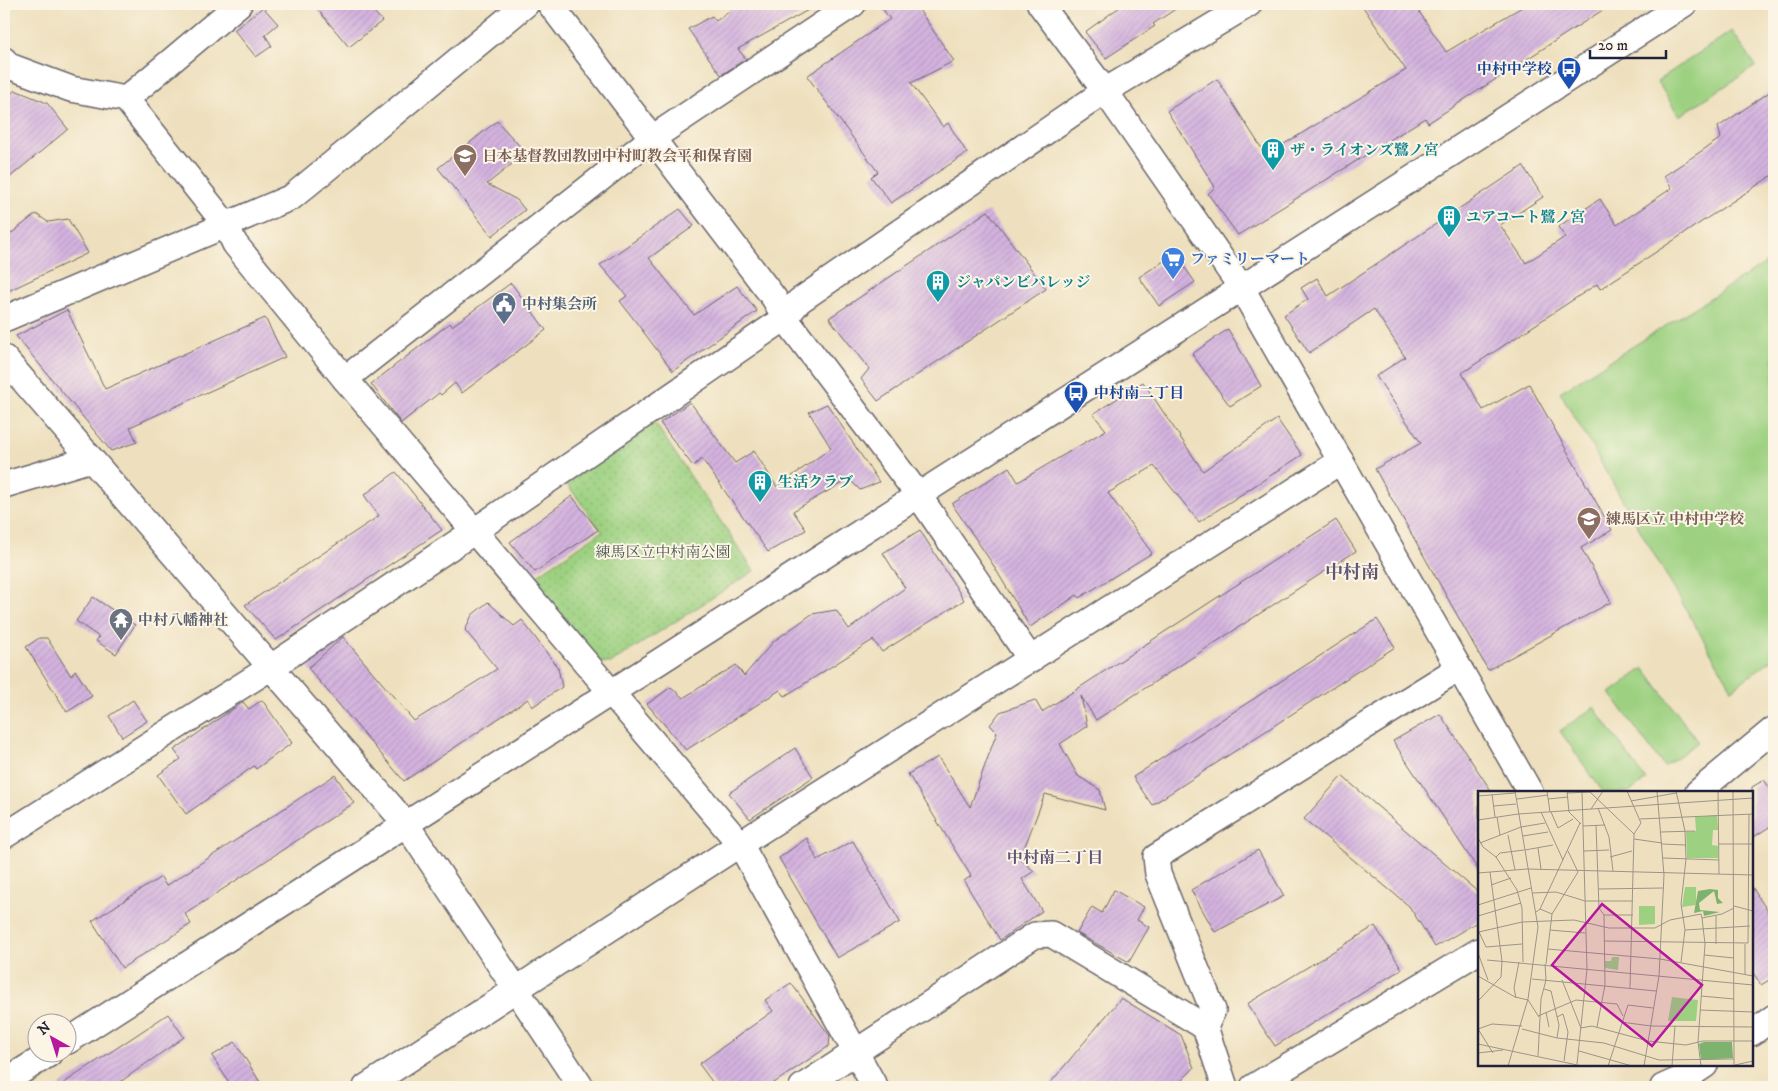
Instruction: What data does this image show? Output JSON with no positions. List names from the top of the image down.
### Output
{
  "districts": ["中村南", "中村南二丁目"],
  "parks": ["練馬区立中村南公園"],
  "places": {
    "bus stop": ["中村中学校", "中村南二丁目"],
    "building": [
      "ザ・ライオンズ鷺ノ宮",
      "ユアコート鷺ノ宮",
      "ジャパンビバレッジ",
      "生活クラブ"
    ],
    "school or university": ["日本基督教団教団中村町教会平和保育園", "練馬区立 中村中学校"],
    "supermarket": ["ファミリーマート"],
    "public building": ["中村集会所"],
    "temple": ["中村八幡神社"]
  },
  "scale_bar": "20 m",
  "north": "top left"
}
